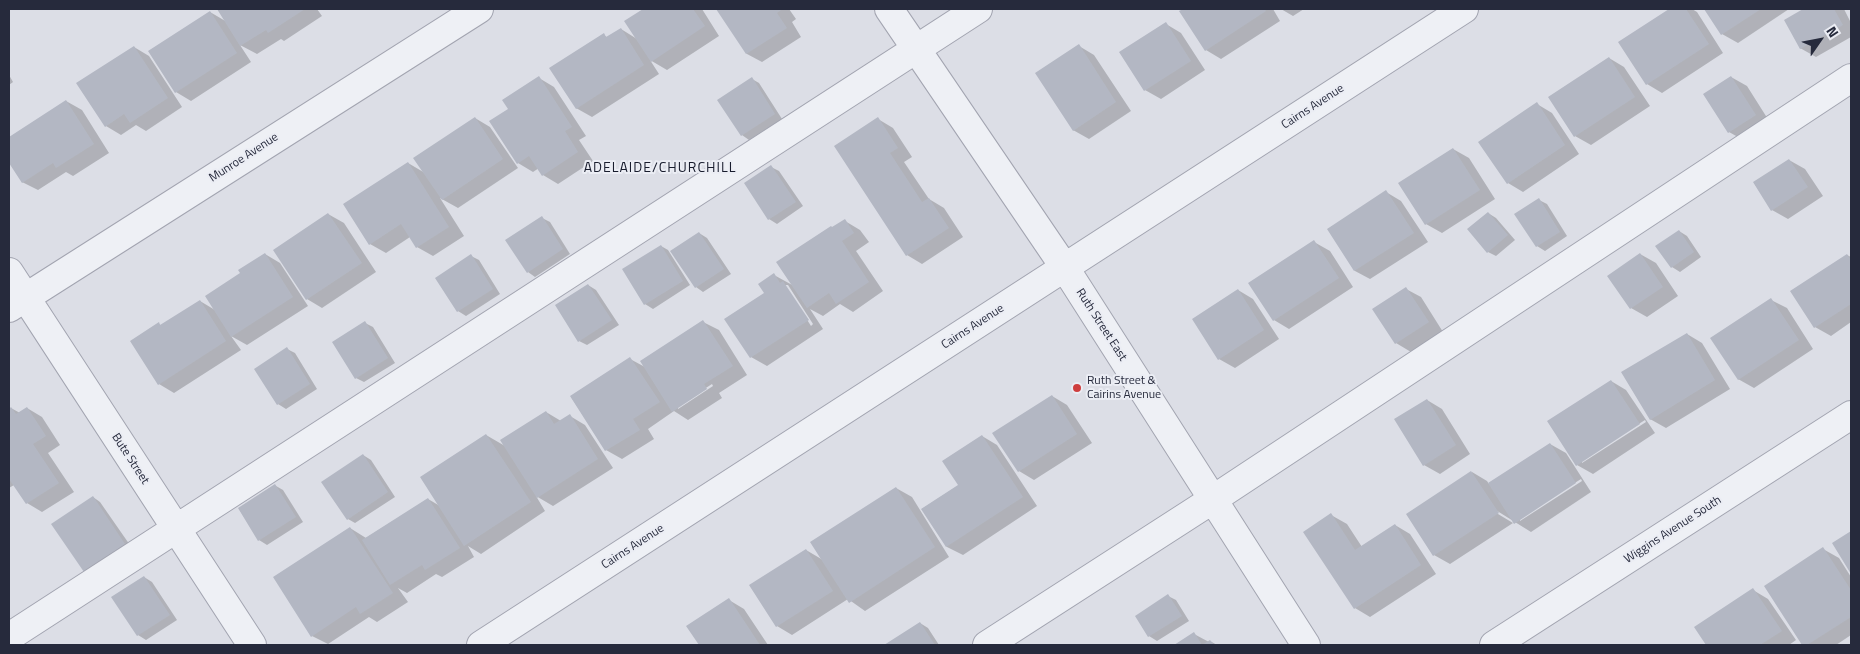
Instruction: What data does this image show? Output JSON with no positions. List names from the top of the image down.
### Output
{
  "streets": {
    "street": [
      "Cairns Avenue",
      "Munroe Avenue",
      "Ruth Street East",
      "Bute Street",
      "Wiggins Avenue South"
    ]
  },
  "crossings": [
    ["Cairns Avenue", "Ruth Street East"],
    ["Munroe Avenue", "Bute Street"]
  ],
  "districts": ["ADELAIDE/CHURCHILL"],
  "places": ["Ruth Street & Cairins Avenue"],
  "north": "top right"
}
